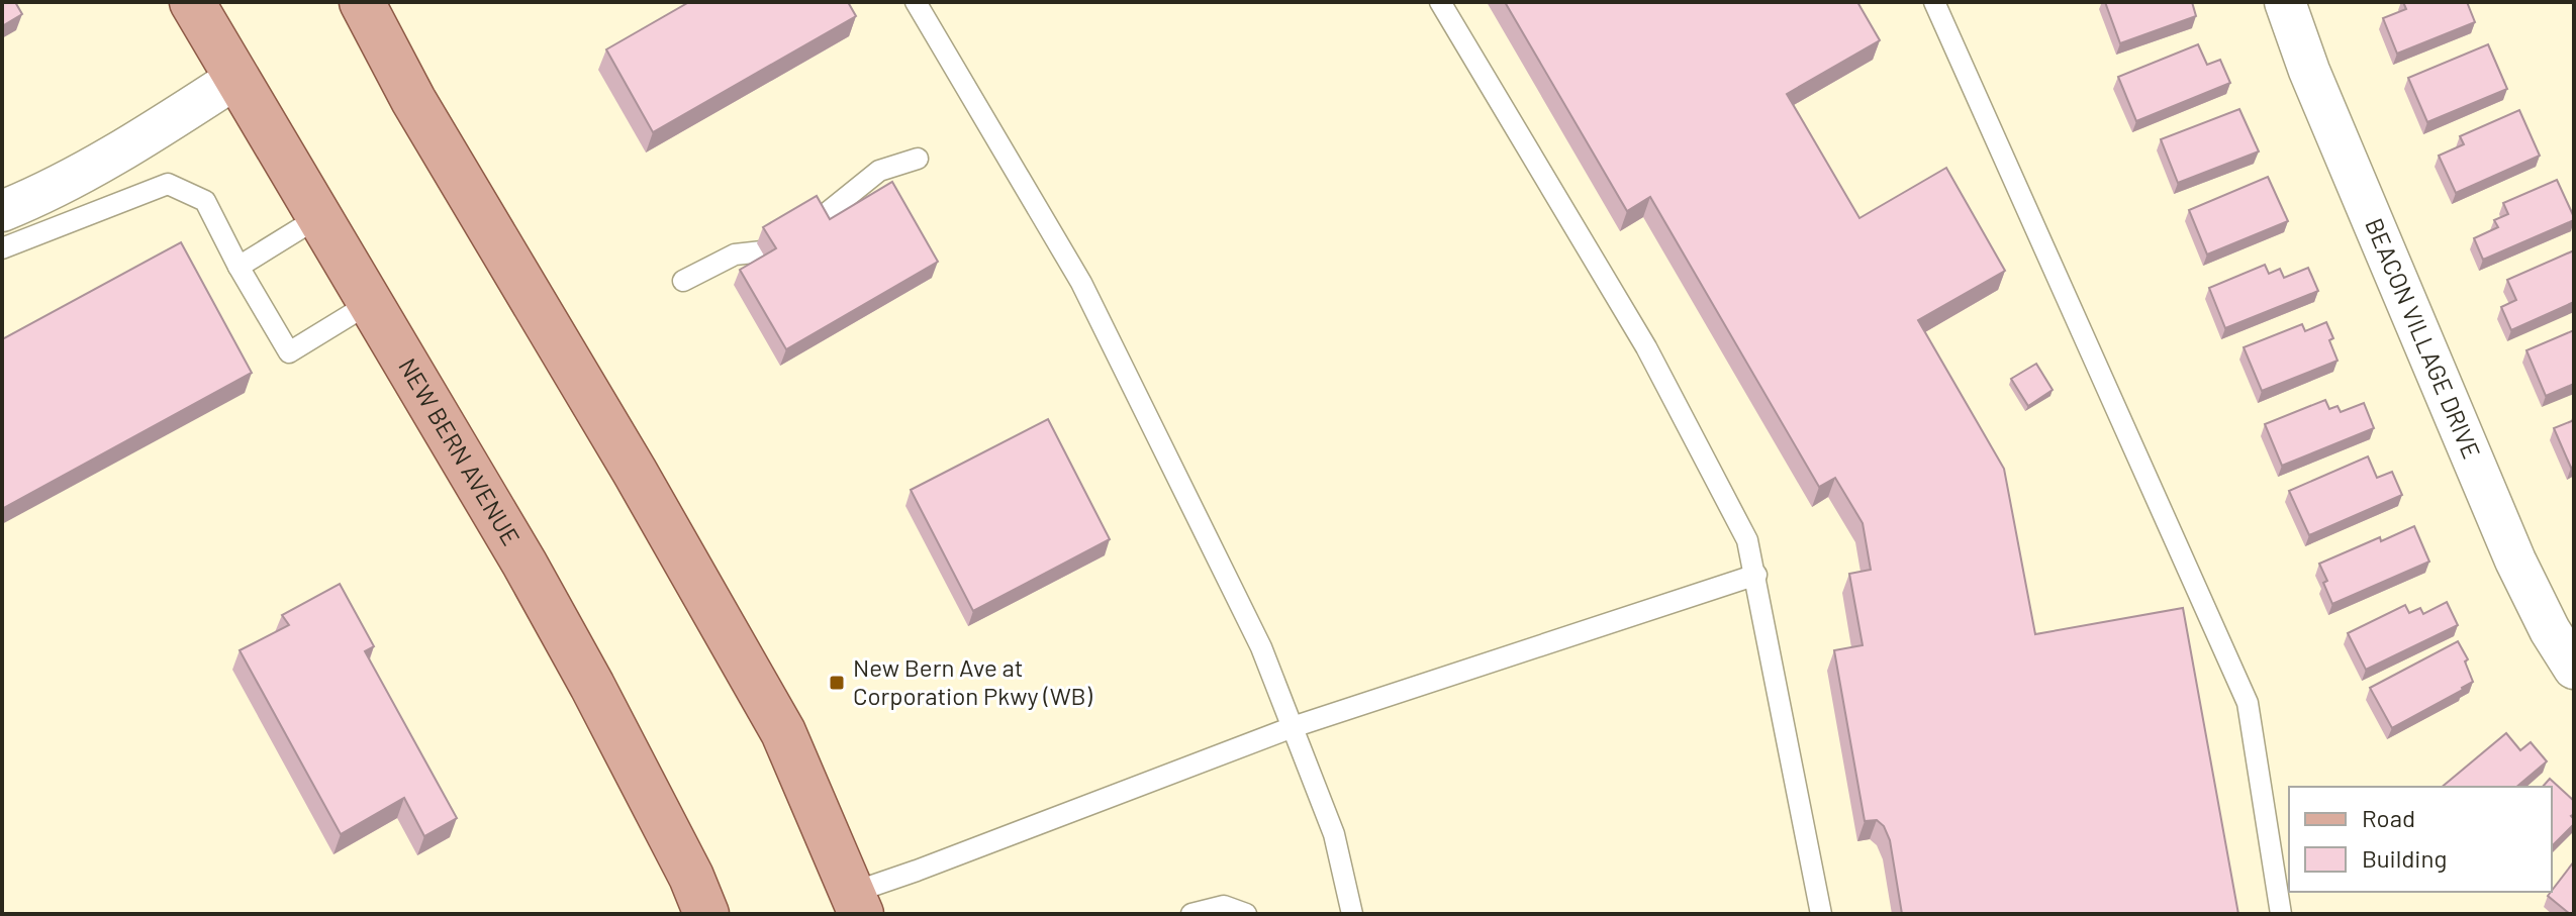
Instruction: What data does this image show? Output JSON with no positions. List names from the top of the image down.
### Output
{
  "streets": {
    "main road": ["NEW BERN AVENUE"],
    "street": ["BEACON VILLAGE DRIVE"]
  },
  "places": {
    "transit": ["New Bern Ave at Corporation Pkwy (WB)"]
  },
  "legend": ["Road", "Building"]
}
